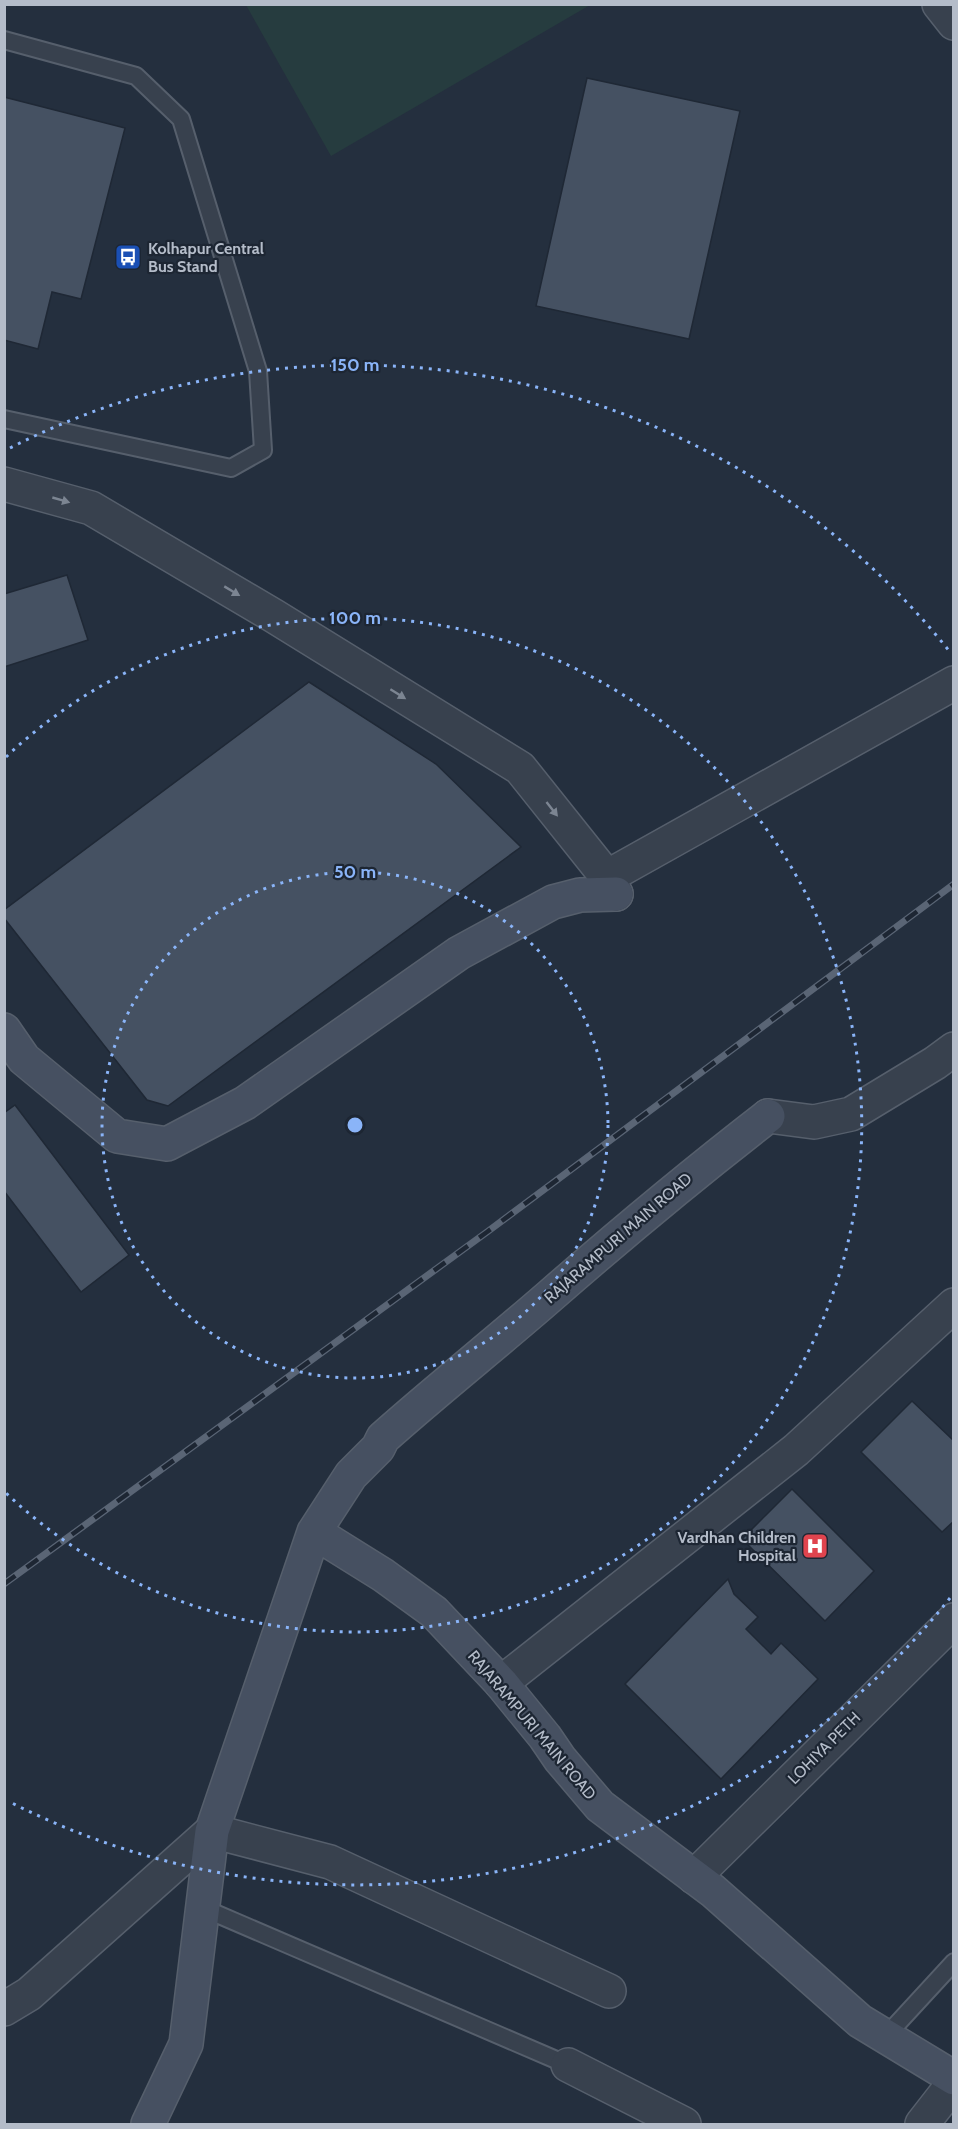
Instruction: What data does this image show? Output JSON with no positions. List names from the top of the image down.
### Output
{
  "streets": {
    "street": ["RAJARAMPURI MAIN ROAD", "LOHIYA PETH"]
  },
  "crossings": [
    ["RAJARAMPURI MAIN ROAD", "LOHIYA PETH"]
  ],
  "places": {
    "bus stop": ["Kolhapur Central Bus Stand"],
    "hospital": ["Vardhan Children Hospital"]
  },
  "rings": ["150 m", "100 m", "50 m"]
}
